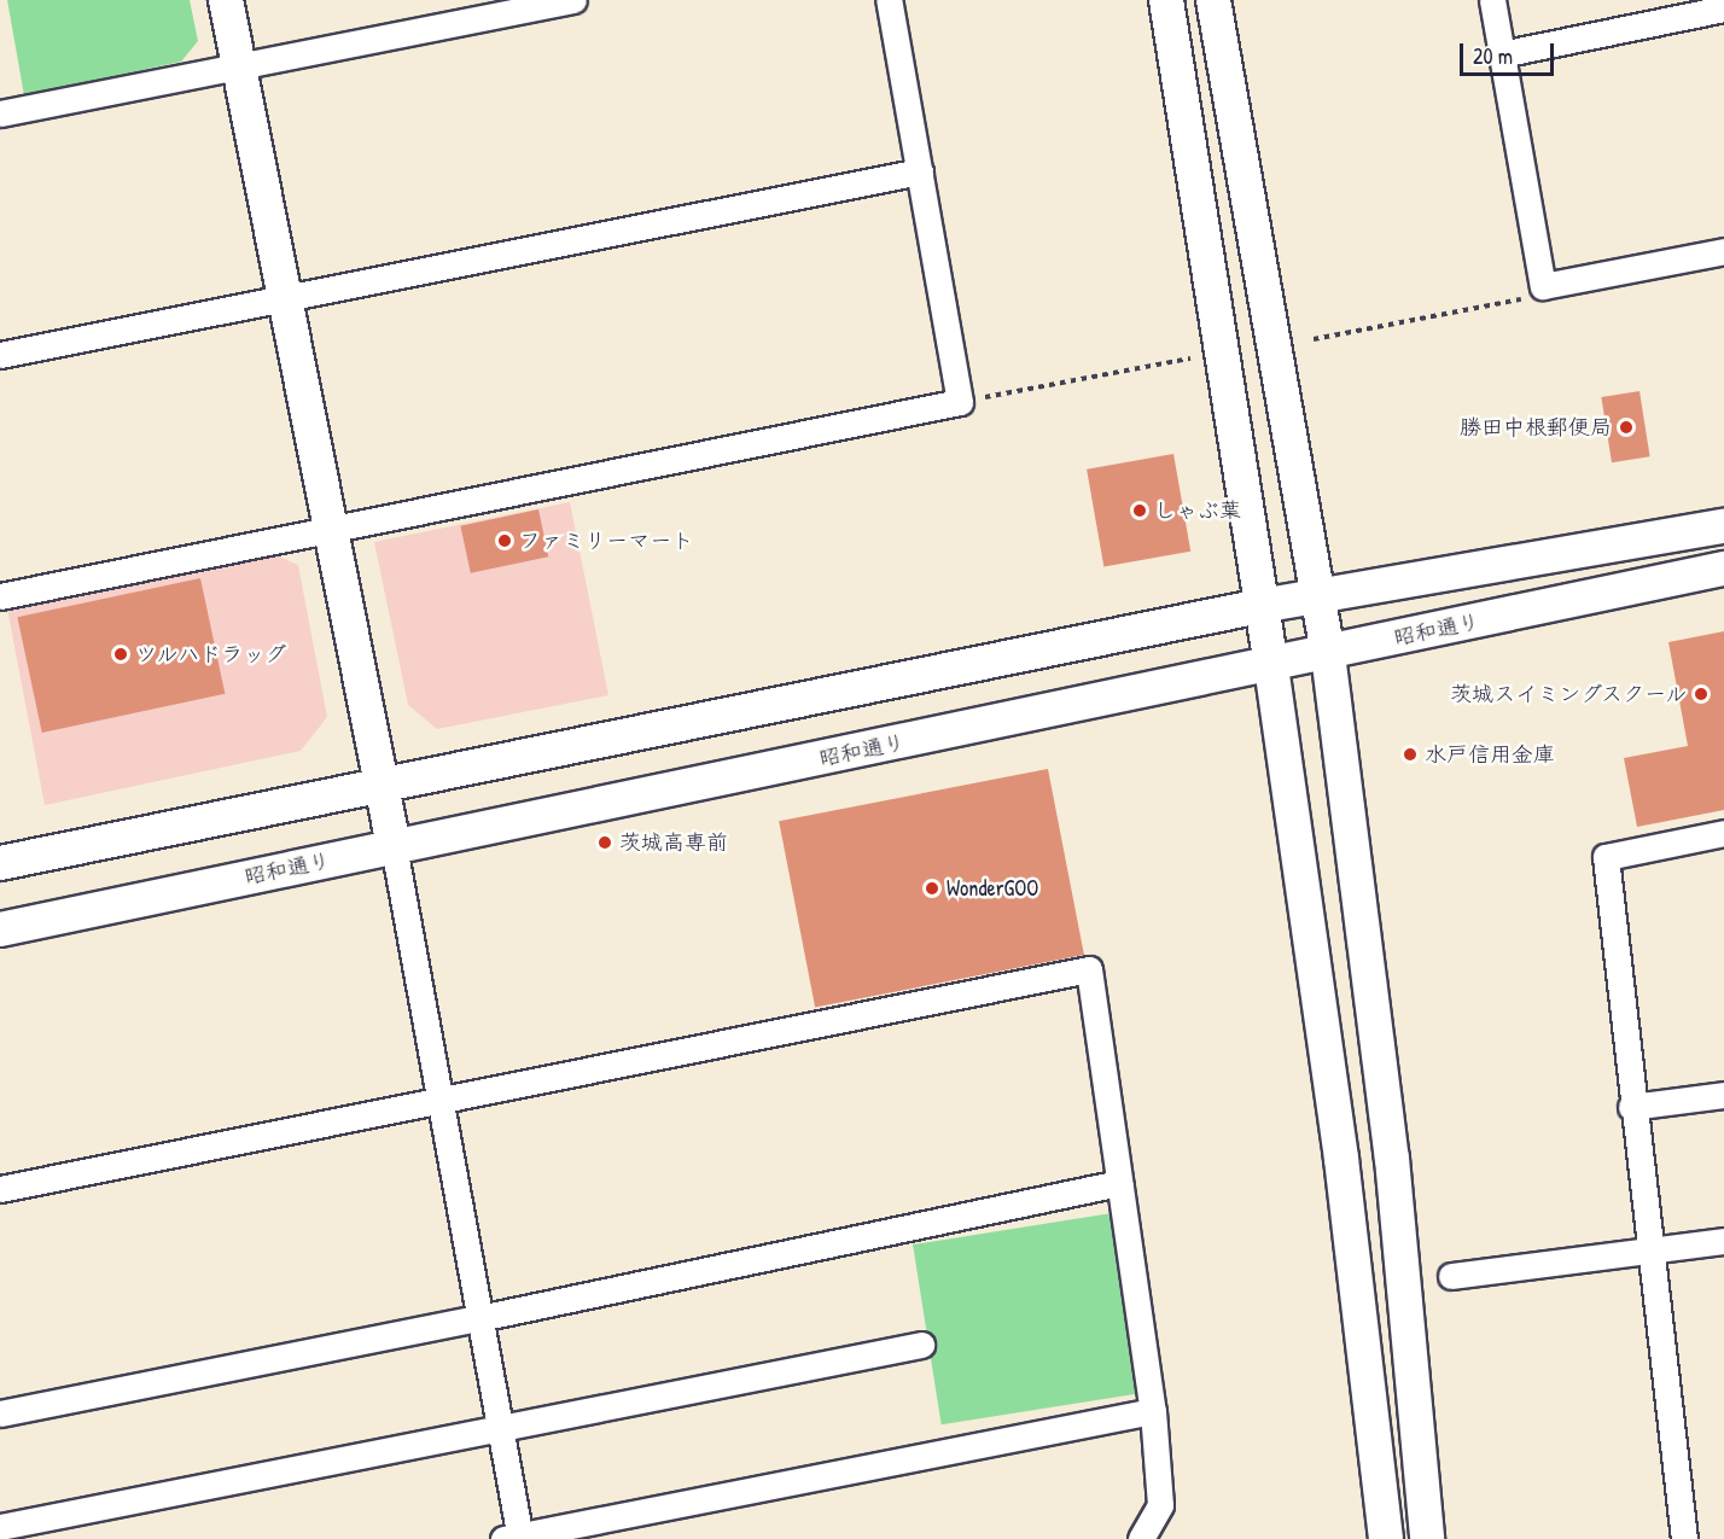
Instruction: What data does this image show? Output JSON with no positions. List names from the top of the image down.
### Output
{
  "streets": {
    "street": ["昭和通り"]
  },
  "places": [
    "勝田中根郵便局",
    "しゃぶ葉",
    "ファミリーマート",
    "ツルハドラッグ",
    "茨城スイミングスクール",
    "水戸信用金庫",
    "茨城高専前",
    "WonderGOO"
  ],
  "scale_bar": "20 m"
}
